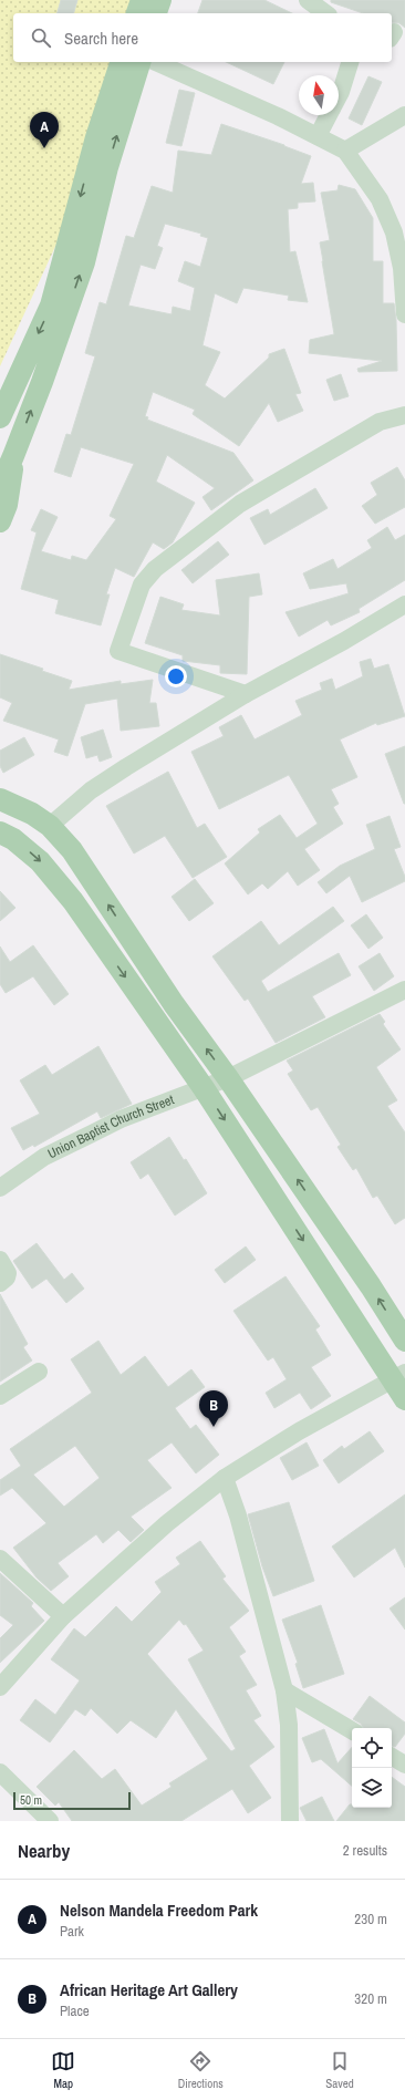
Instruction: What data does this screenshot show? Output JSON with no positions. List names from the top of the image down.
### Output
{
  "streets": {
    "street": ["Union Baptist Church Street"]
  },
  "scale_bar": "50 m",
  "north": "top",
  "page": {
    "search": "Search here",
    "pins": ["A", "B"],
    "scale": "50 m",
    "heading": ["Nearby", "2 results"],
    "list": [
      {
        "mark": "A",
        "name": "Nelson Mandela Freedom Park",
        "note": "Park",
        "value": "230 m"
      },
      {
        "mark": "B",
        "name": "African Heritage Art Gallery",
        "note": "Place",
        "value": "320 m"
      }
    ],
    "nav": ["Map", "Directions", "Saved"]
  }
}
